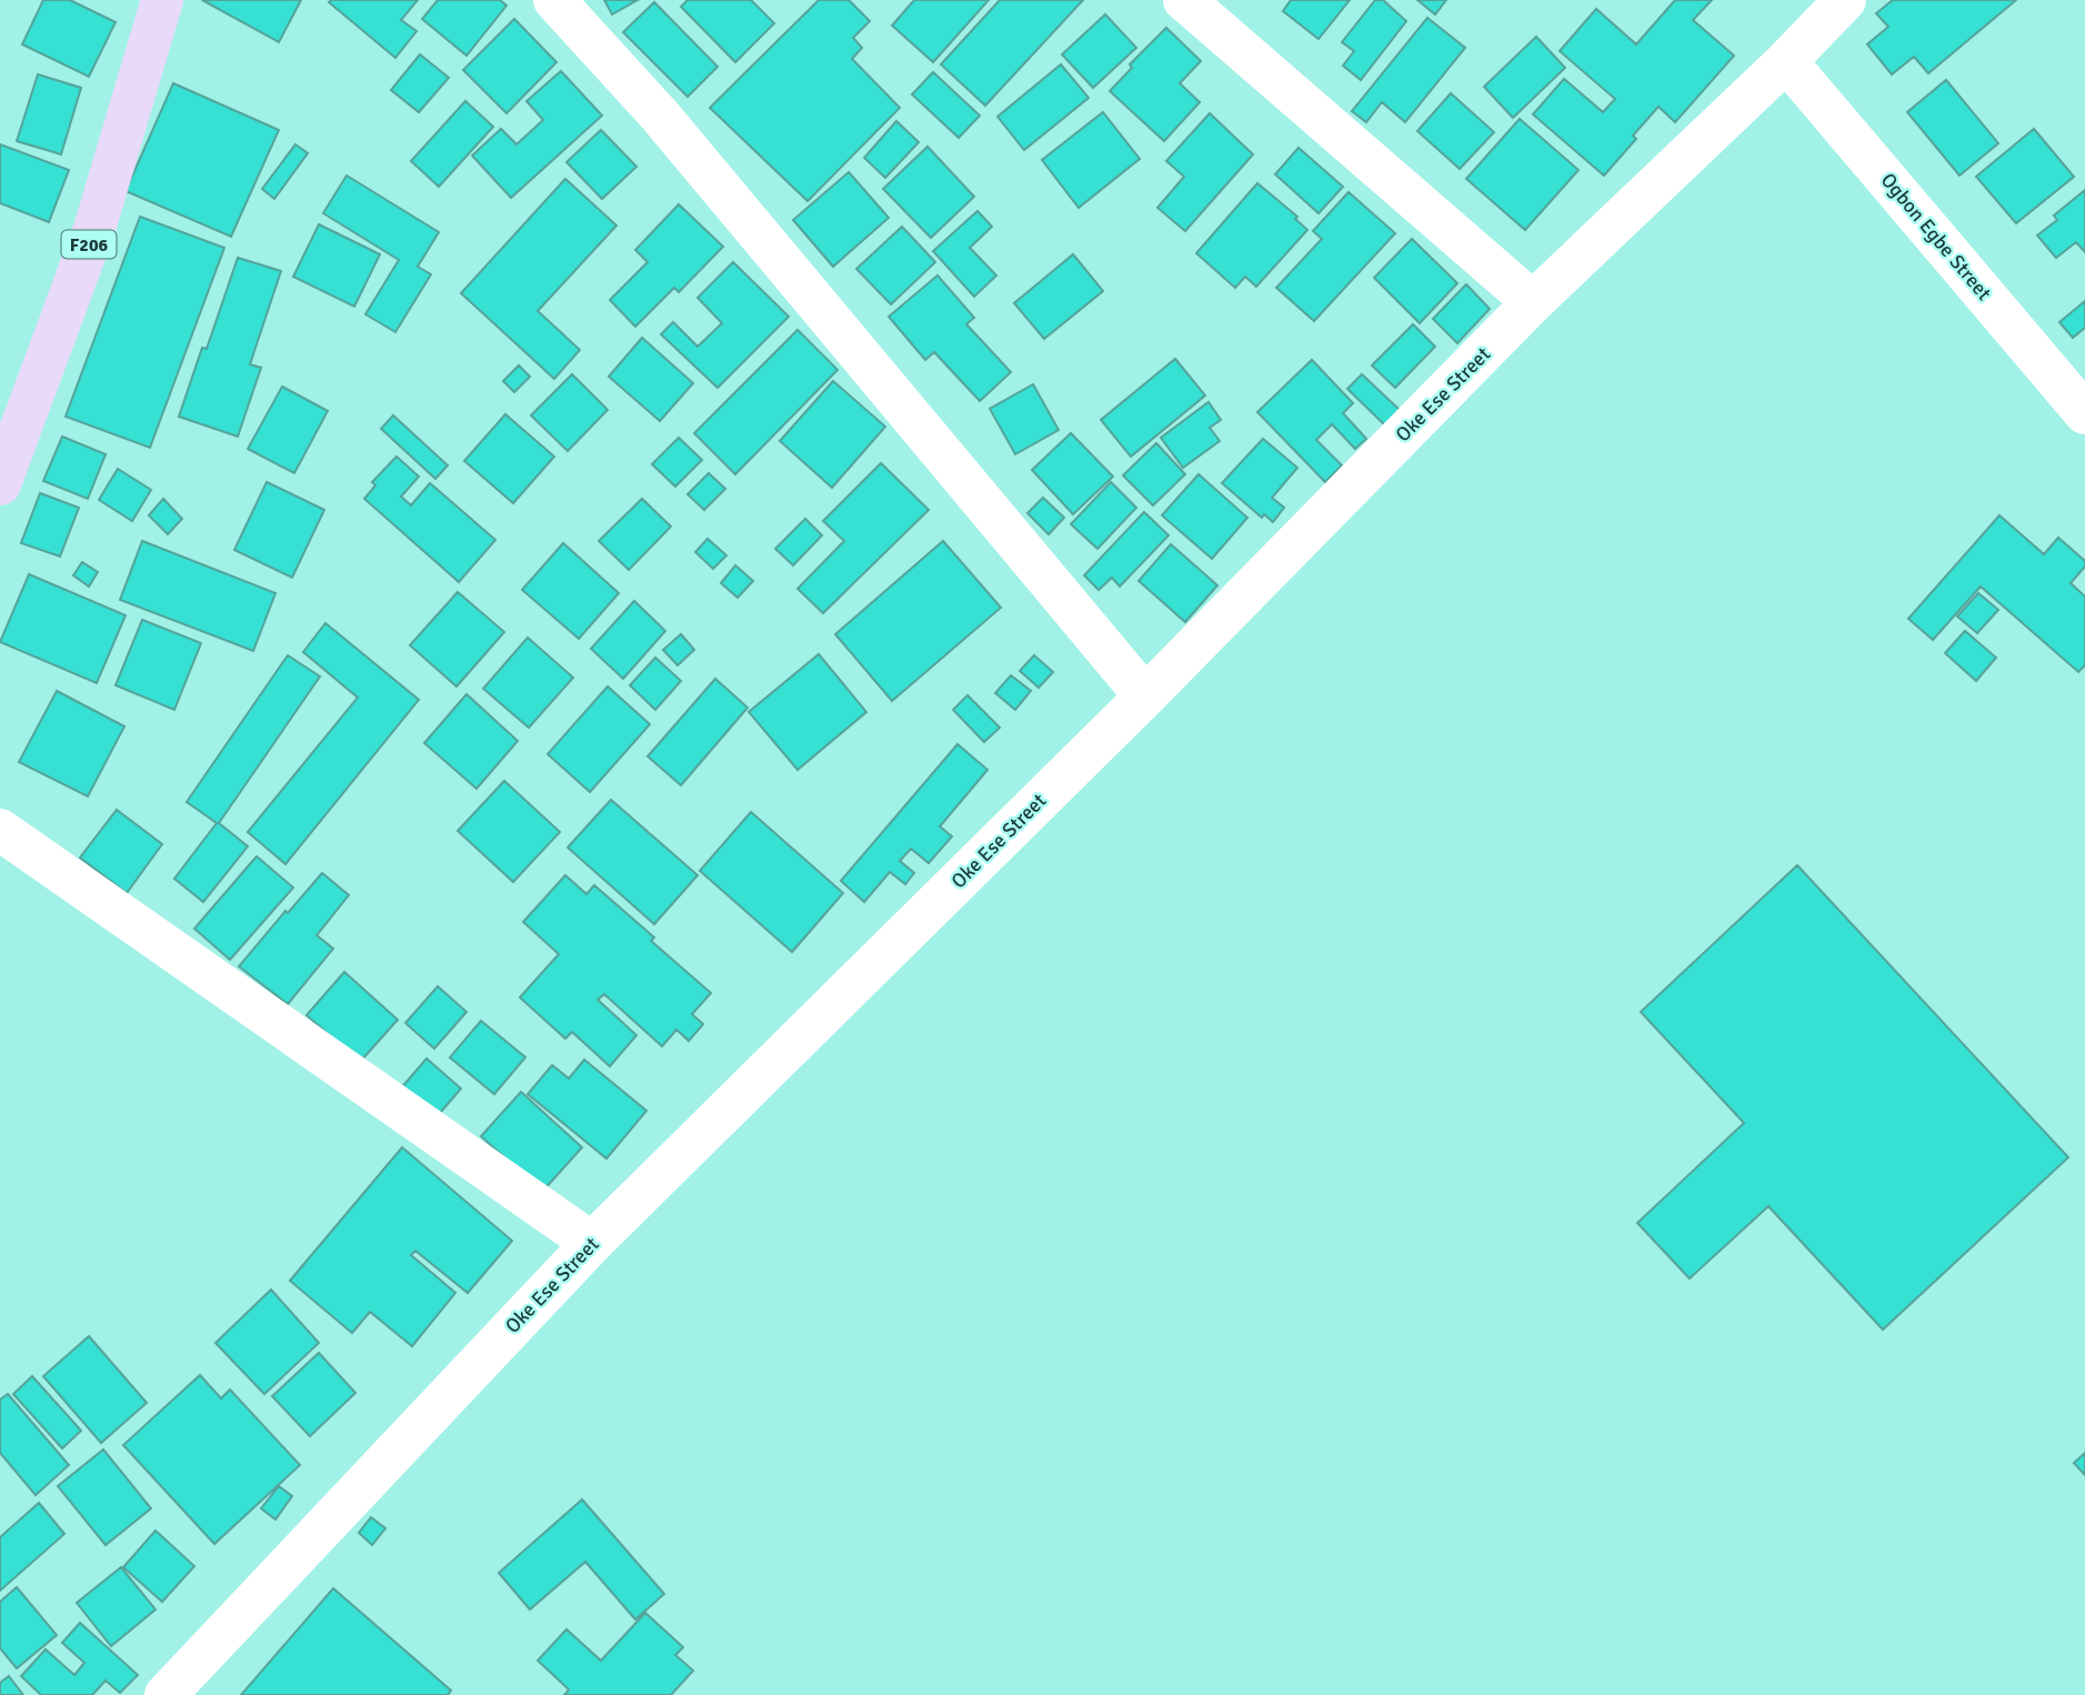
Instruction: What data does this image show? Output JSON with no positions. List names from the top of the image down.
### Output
{
  "streets": {
    "main road": ["F206"],
    "street": ["Ogbon Egbe Street", "Oke Ese Street"]
  },
  "crossings": [
    ["Ogbon Egbe Street", "Oke Ese Street"]
  ]
}
